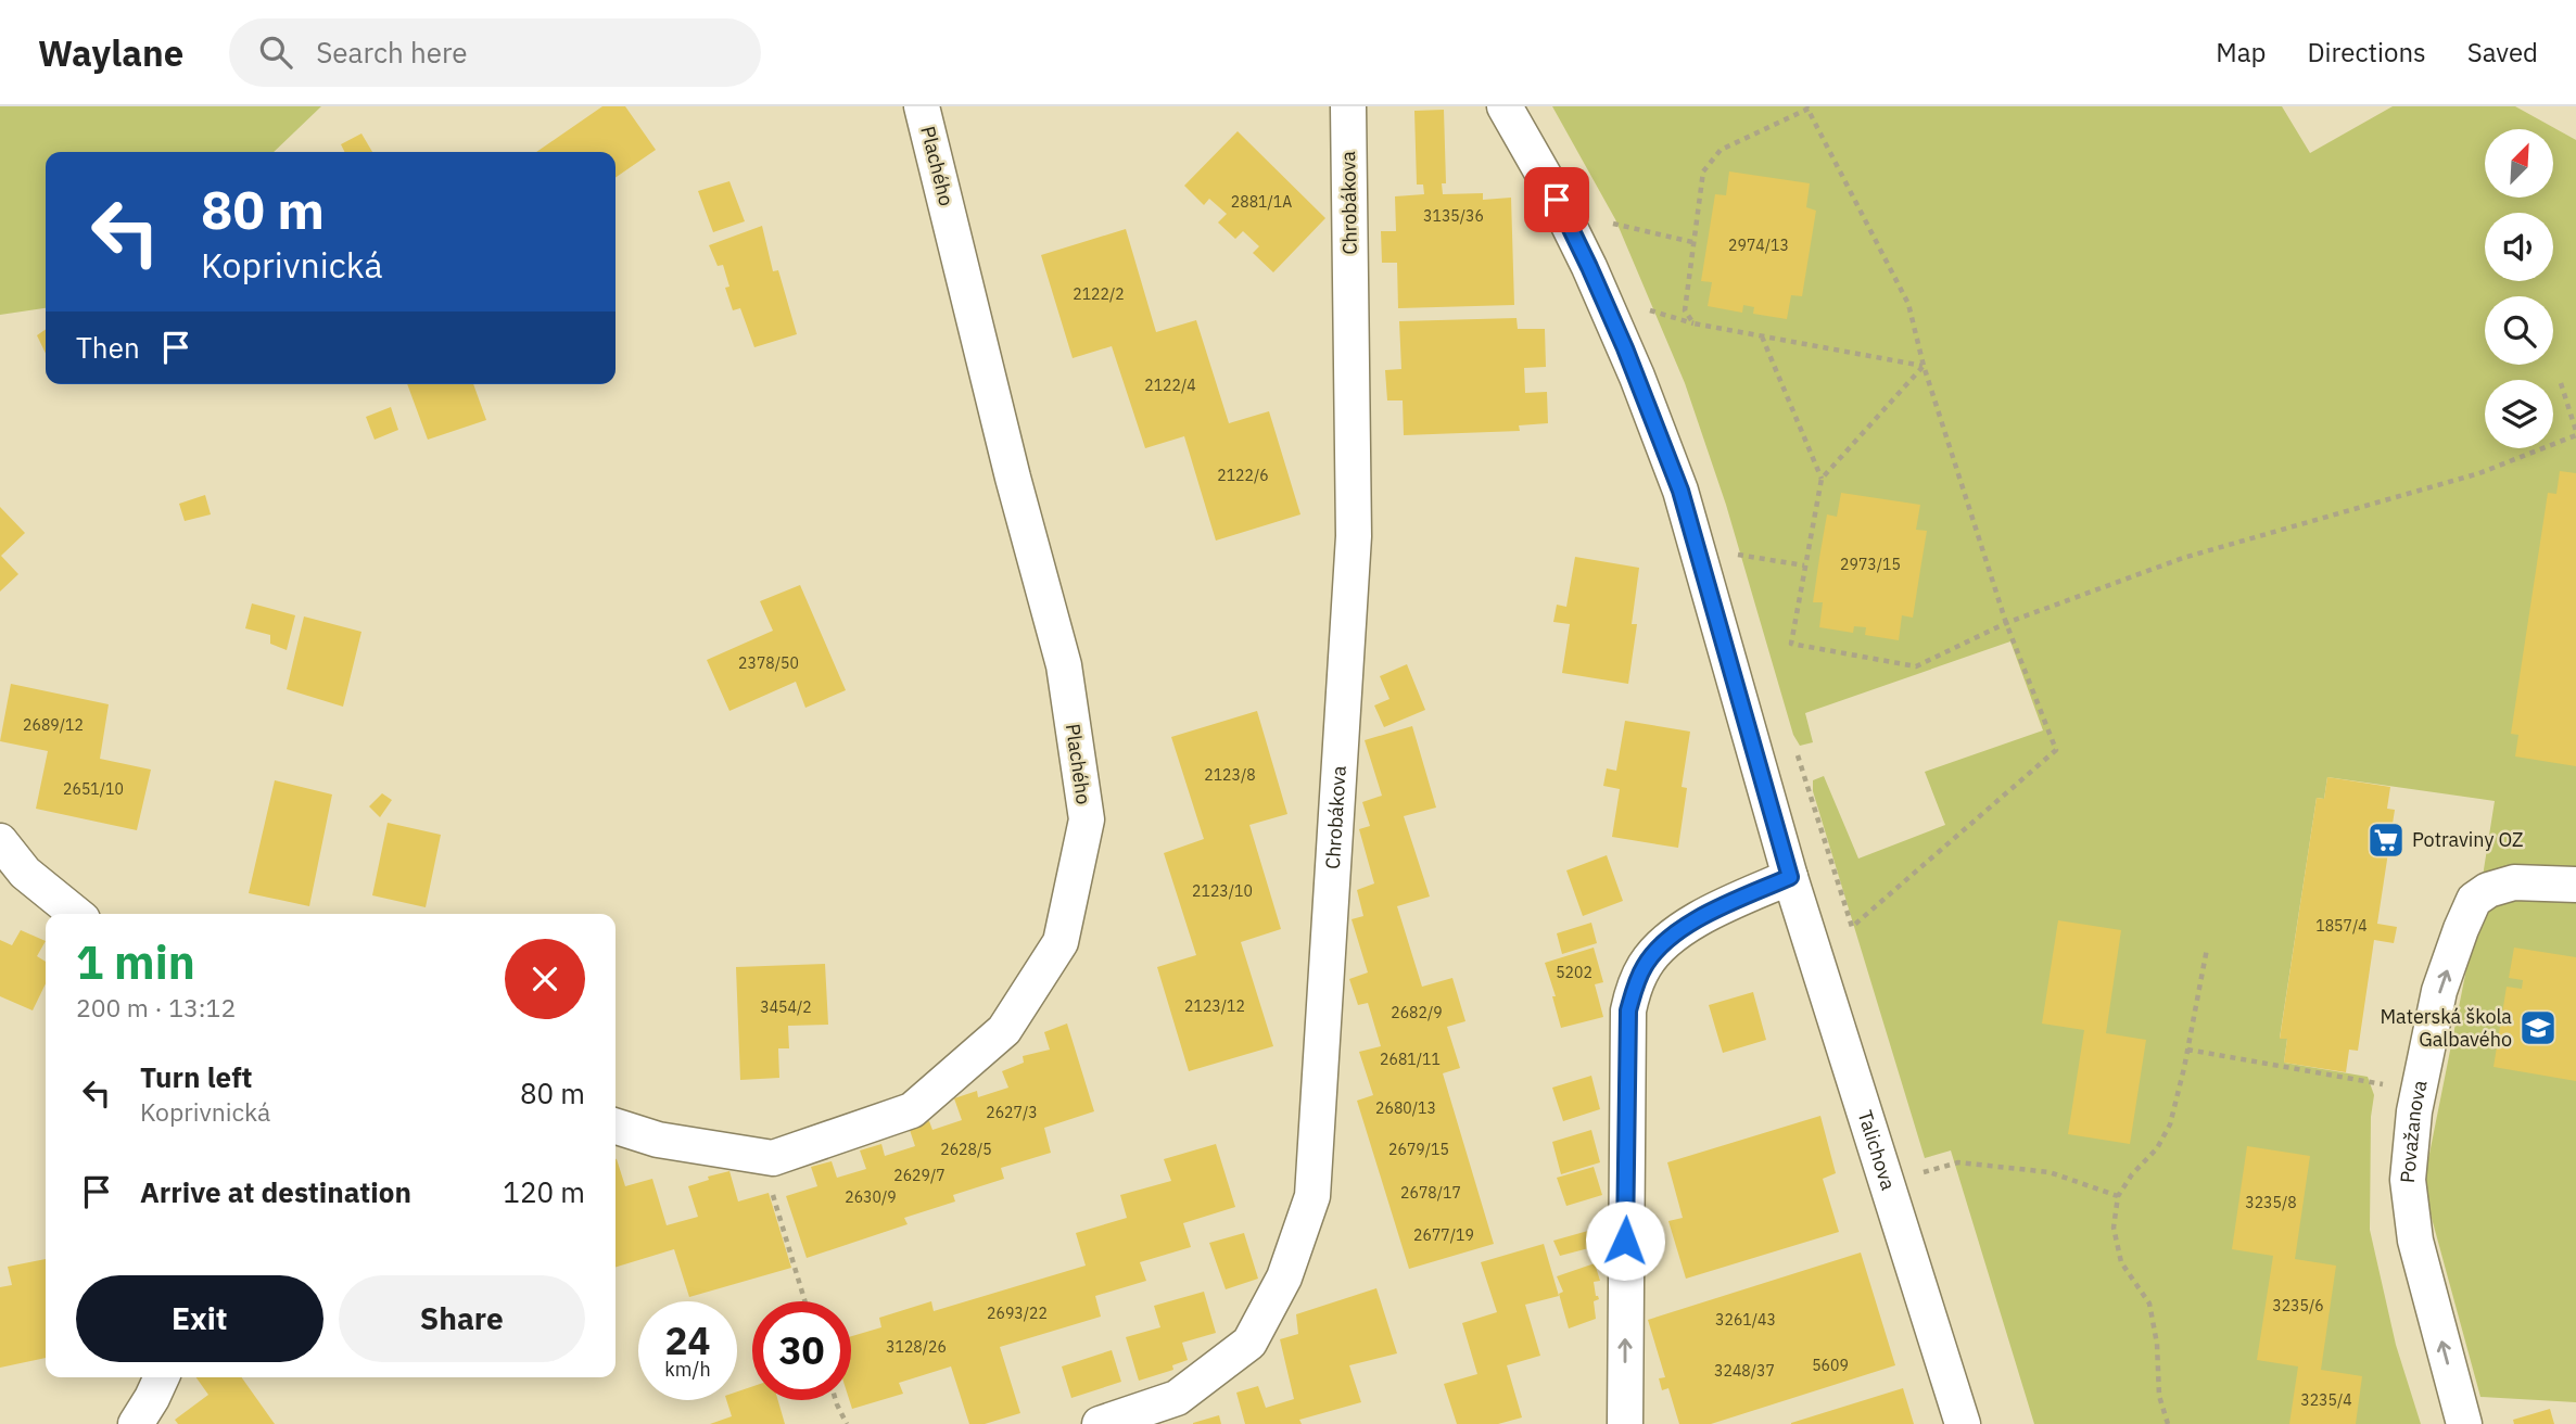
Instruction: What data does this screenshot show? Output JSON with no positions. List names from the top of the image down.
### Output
{
  "streets": {
    "street": [
      "Plachého",
      "Chrobákova",
      "Považanova",
      "Talichova"
    ]
  },
  "one_way": ["Považanova"],
  "places": {
    "supermarket": ["Potraviny OZ"],
    "school or university": ["Materská škola Galbavého"]
  },
  "house_numbers": [
    "2881/1A",
    "3135/36",
    "2974/13",
    "2122/2",
    "2122/4",
    "2122/6",
    "2973/15",
    "2378/50",
    "2689/12",
    "2123/8",
    "2651/10",
    "2123/10",
    "1857/4",
    "5202",
    "2123/12",
    "3454/2",
    "2682/9",
    "2681/11",
    "2680/13",
    "2627/3",
    "2628/5",
    "2679/15",
    "2629/7",
    "2678/17",
    "2630/9",
    "3235/8",
    "2677/19",
    "3235/6",
    "2693/22",
    "3261/43",
    "3128/26",
    "5609",
    "3248/37",
    "3235/4"
  ],
  "north": "top right",
  "page": {
    "header": "Waylane",
    "search": "Search here",
    "nav": ["Map", "Directions", "Saved"],
    "turn": ["80 m", "Koprivnická"],
    "then": "Then",
    "heading": ["1 min", "200 m · 13:12"],
    "list": [
      {
        "name": "Turn left",
        "note": "Koprivnická",
        "value": "80 m"
      },
      {
        "name": "Arrive at destination",
        "value": "120 m"
      }
    ],
    "buttons": ["Exit", "Share"],
    "speed": "24 km/h",
    "limit": "30"
  }
}
